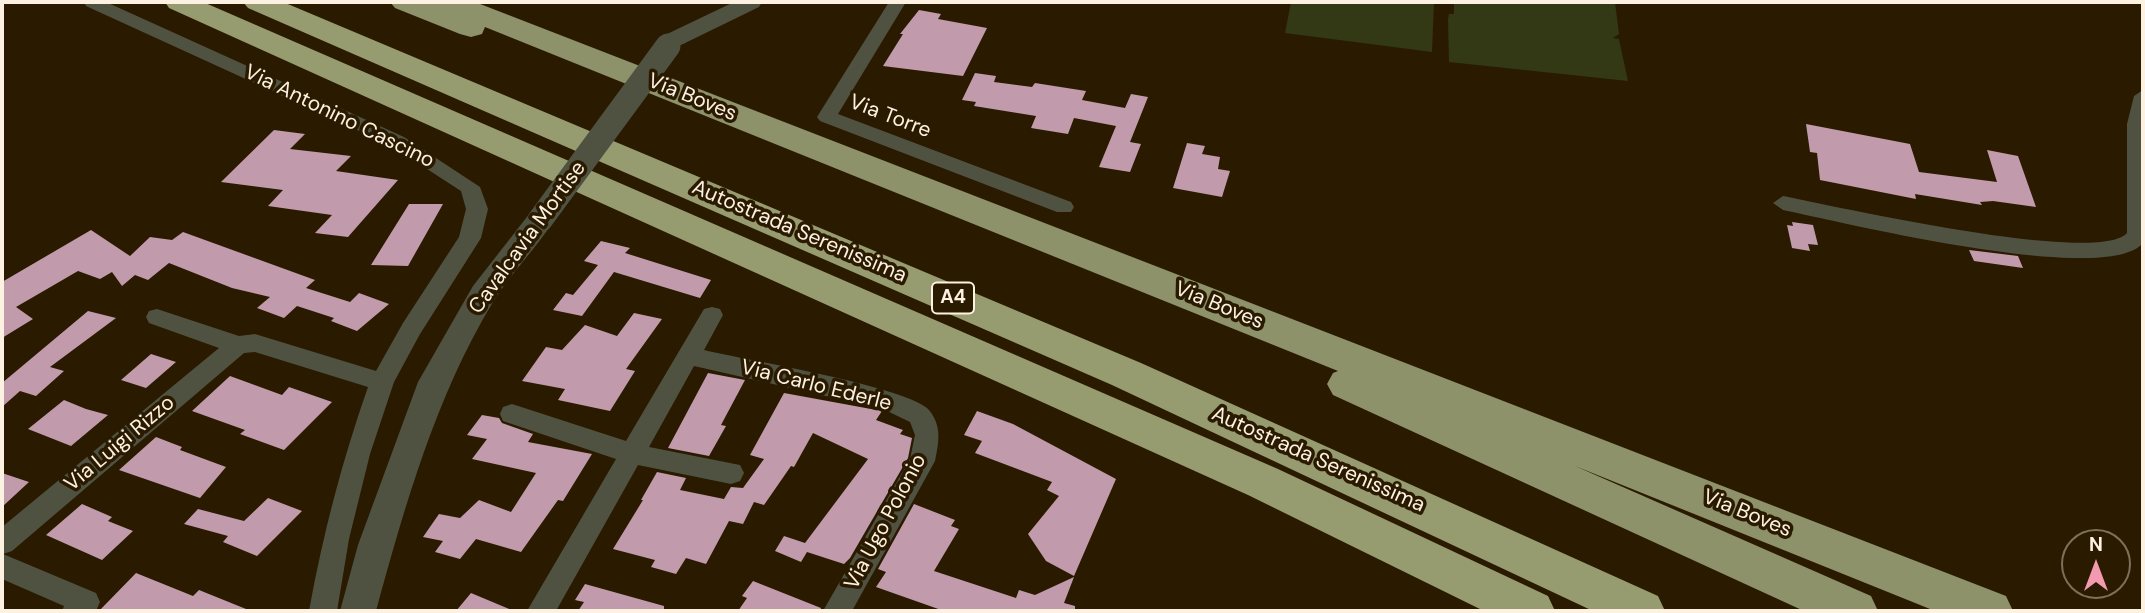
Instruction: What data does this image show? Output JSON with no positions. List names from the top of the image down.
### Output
{
  "streets": {
    "highway": ["Via Boves", "Autostrada Serenissima", "A4"],
    "street": [
      "Via Antonino Cascino",
      "Via Torre",
      "Cavalcavia Mortise",
      "Via Carlo Ederle",
      "Via Luigi Rizzo",
      "Via Ugo Polonio"
    ]
  },
  "crossings": [
    ["Via Carlo Ederle", "Via Ugo Polonio"]
  ],
  "north": "top"
}
